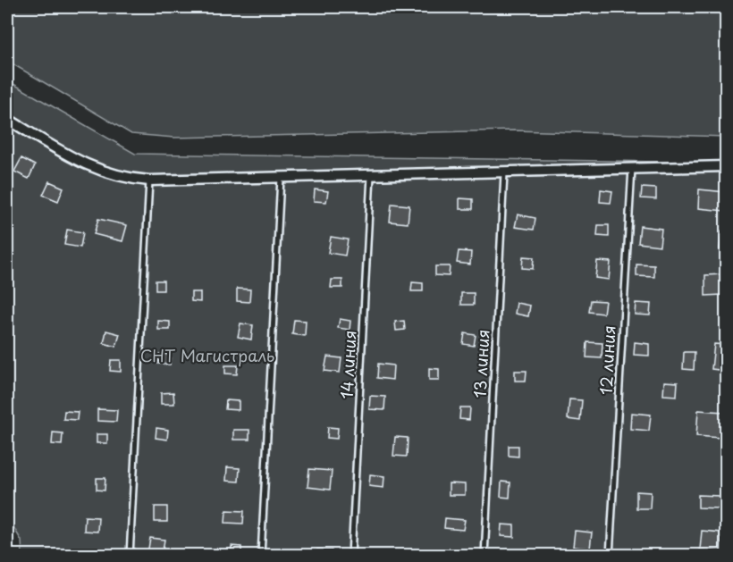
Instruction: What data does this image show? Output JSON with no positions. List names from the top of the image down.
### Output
{
  "streets": {
    "lane": ["12 линия", "13 линия", "14 линия"]
  },
  "parks": ["СНТ Магистраль"]
}
